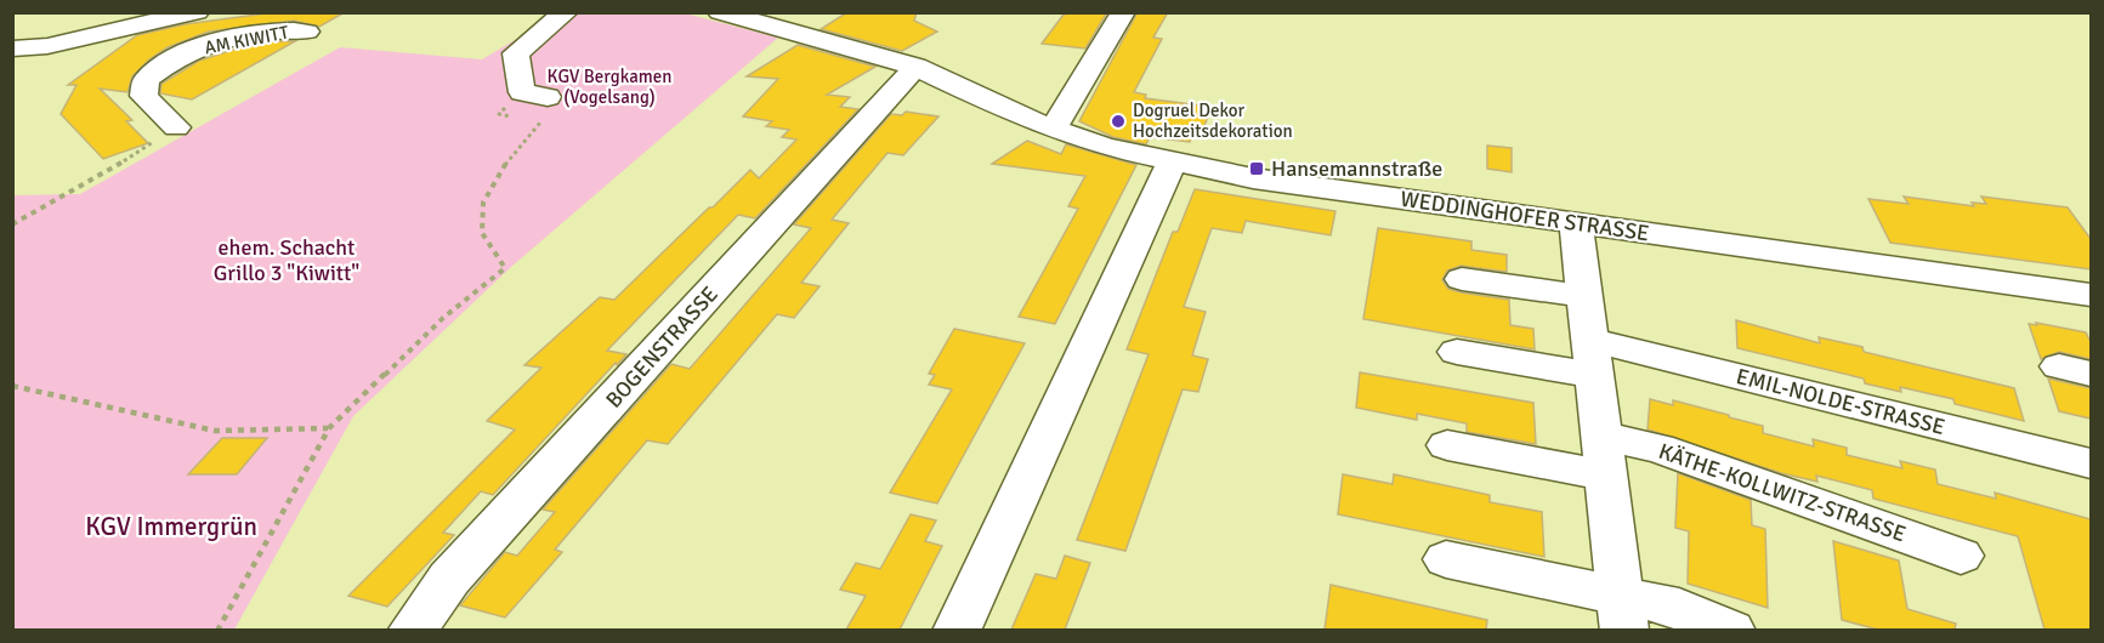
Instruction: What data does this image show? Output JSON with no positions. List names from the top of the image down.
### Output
{
  "streets": {
    "street": [
      "AM KIWITT",
      "WEDDINGHOFER STRASSE",
      "BOGENSTRASSE",
      "EMIL-NOLDE-STRASSE",
      "KÄTHE-KOLLWITZ-STRASSE"
    ]
  },
  "crossings": [
    ["WEDDINGHOFER STRASSE", "BOGENSTRASSE"]
  ],
  "parks": ["KGV Bergkamen (Vogelsang)", "ehem. Schacht Grillo 3 \"Kiwitt\"", "KGV Immergrün"],
  "places": {
    "other": ["Dogruel Dekor Hochzeitsdekoration"],
    "transit": ["Hansemannstraße"]
  }
}
